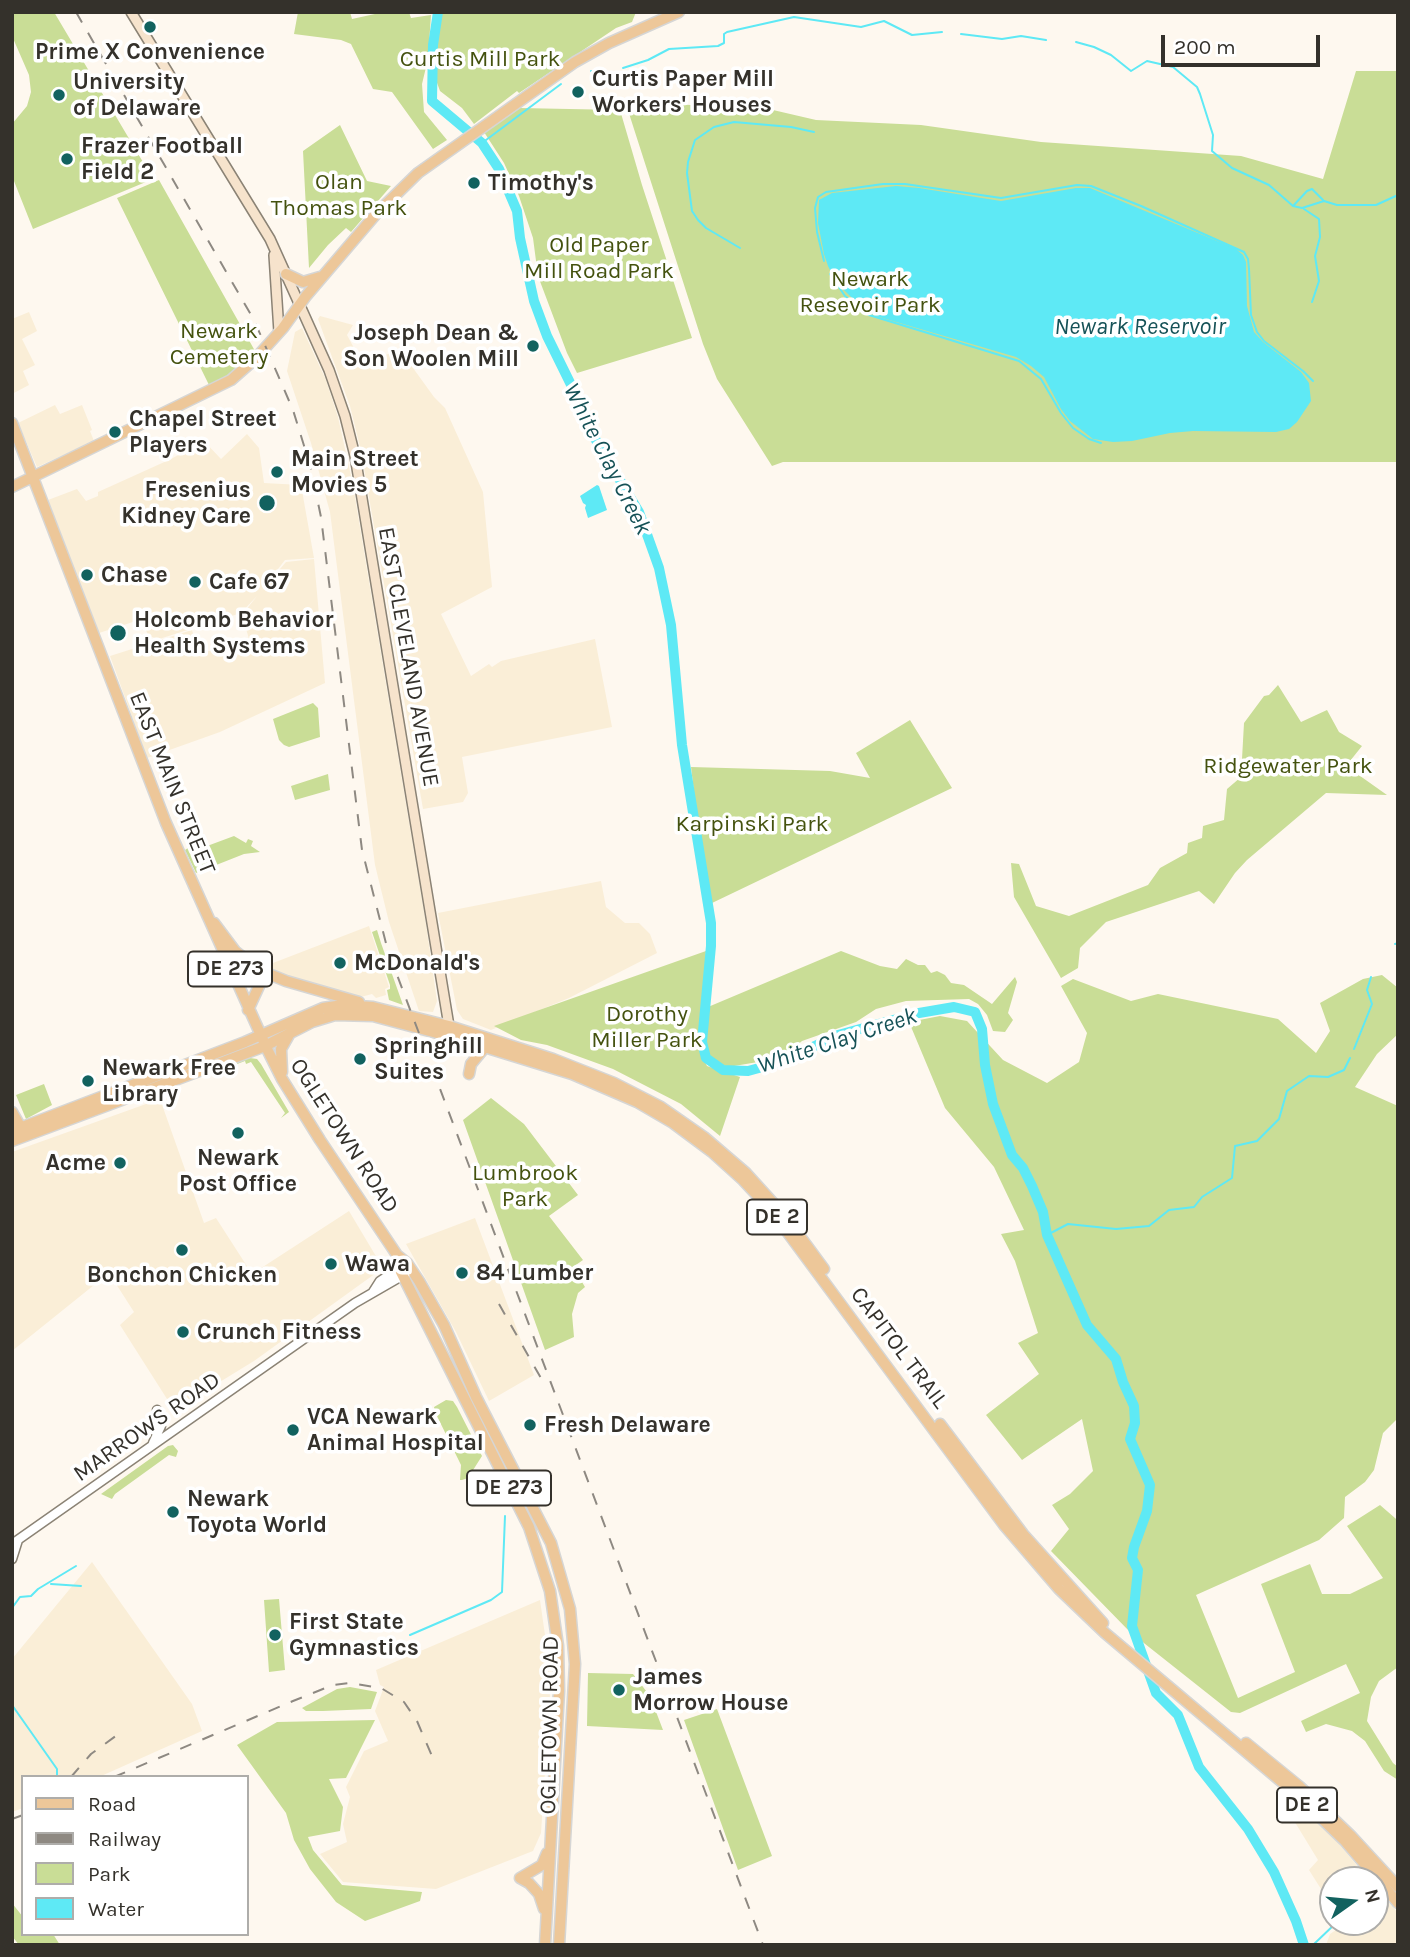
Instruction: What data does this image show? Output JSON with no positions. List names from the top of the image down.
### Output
{
  "streets": {
    "main road": [
      "EAST CLEVELAND AVENUE",
      "EAST MAIN STREET",
      "DE 273",
      "OGLETOWN ROAD",
      "DE 2",
      "CAPITOL TRAIL"
    ],
    "street": ["MARROWS ROAD"]
  },
  "crossings": [
    ["EAST CLEVELAND AVENUE", "CAPITOL TRAIL"],
    ["EAST MAIN STREET", "OGLETOWN ROAD"],
    ["EAST MAIN STREET", "CAPITOL TRAIL"],
    ["OGLETOWN ROAD", "CAPITOL TRAIL"],
    ["OGLETOWN ROAD", "MARROWS ROAD"]
  ],
  "water": ["Newark Reservoir", "White Clay Creek"],
  "parks": [
    "Curtis Mill Park",
    "Olan Thomas Park",
    "Old Paper Mill Road Park",
    "Newark Resevoir Park",
    "Newark Cemetery",
    "Ridgewater Park",
    "Karpinski Park",
    "Dorothy Miller Park",
    "Lumbrook Park"
  ],
  "places": [
    "Prime X Convenience",
    "Curtis Paper Mill Workers' Houses",
    "University of Delaware",
    "Frazer Football Field 2",
    "Timothy's",
    "Joseph Dean & Son Woolen Mill",
    "Chapel Street Players",
    "Main Street Movies 5",
    "Fresenius Kidney Care",
    "Chase",
    "Cafe 67",
    "Holcomb Behavior Health Systems",
    "McDonald's",
    "Springhill Suites",
    "Newark Free Library",
    "Newark Post Office",
    "Acme",
    "Bonchon Chicken",
    "Wawa",
    "84 Lumber",
    "Crunch Fitness",
    "Fresh Delaware",
    "VCA Newark Animal Hospital",
    "Newark Toyota World",
    "First State Gymnastics",
    "James Morrow House"
  ],
  "legend": [
    "Road",
    "Railway",
    "Park",
    "Water"
  ],
  "scale_bar": "200 m",
  "north": "right"
}
